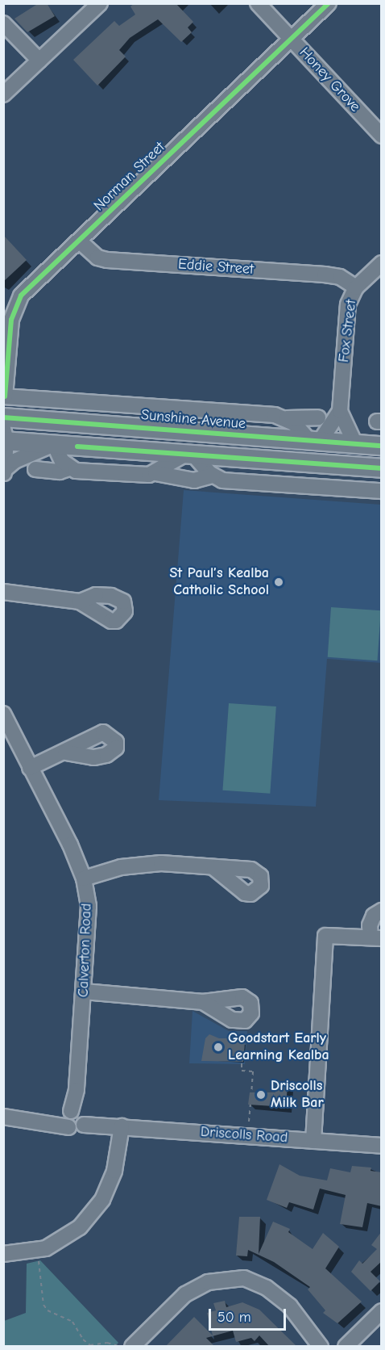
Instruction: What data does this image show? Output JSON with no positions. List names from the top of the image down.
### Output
{
  "streets": {
    "main road": ["Sunshine Avenue"],
    "street": [
      "Honey Grove",
      "Norman Street",
      "Eddie Street",
      "Fox Street",
      "Calverton Road",
      "Driscolls Road"
    ]
  },
  "crossings": [
    ["Honey Grove", "Norman Street"],
    ["Norman Street", "Eddie Street"],
    ["Eddie Street", "Fox Street"],
    ["Fox Street", "Sunshine Avenue"],
    ["Calverton Road", "Driscolls Road"]
  ],
  "places": ["St Paul’s Kealba Catholic School", "Goodstart Early Learning Kealba", "Driscolls Milk Bar"],
  "scale_bar": "50 m"
}
